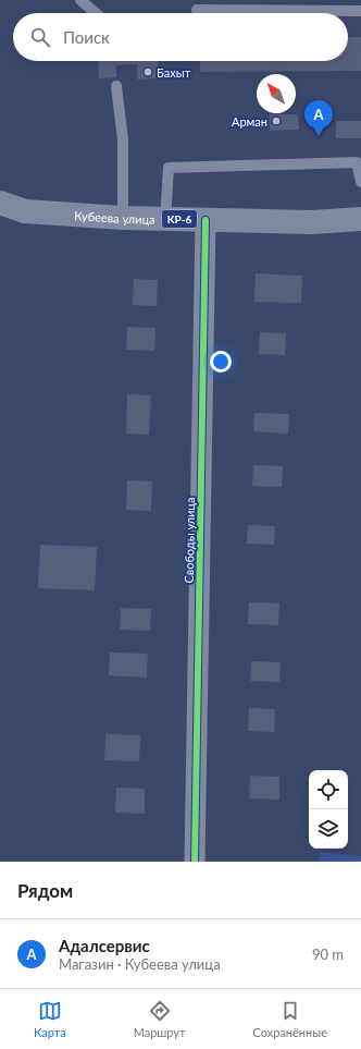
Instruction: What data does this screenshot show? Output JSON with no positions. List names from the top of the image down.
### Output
{
  "streets": {
    "highway": ["Кубеева улица", "KP-6"],
    "street": ["Свободы улица"]
  },
  "crossings": [
    ["Кубеева улица", "Свободы улица"]
  ],
  "places": ["Бахыт", "Арман"],
  "north": "top left",
  "page": {
    "search": "Поиск",
    "pins": "A",
    "heading": "Рядом",
    "list": [
      {
        "mark": "A",
        "name": "Адалсервис",
        "note": "Магазин · Кубеева улица",
        "value": "90 m"
      }
    ],
    "nav": ["Карта", "Маршрут", "Сохранённые"]
  }
}
